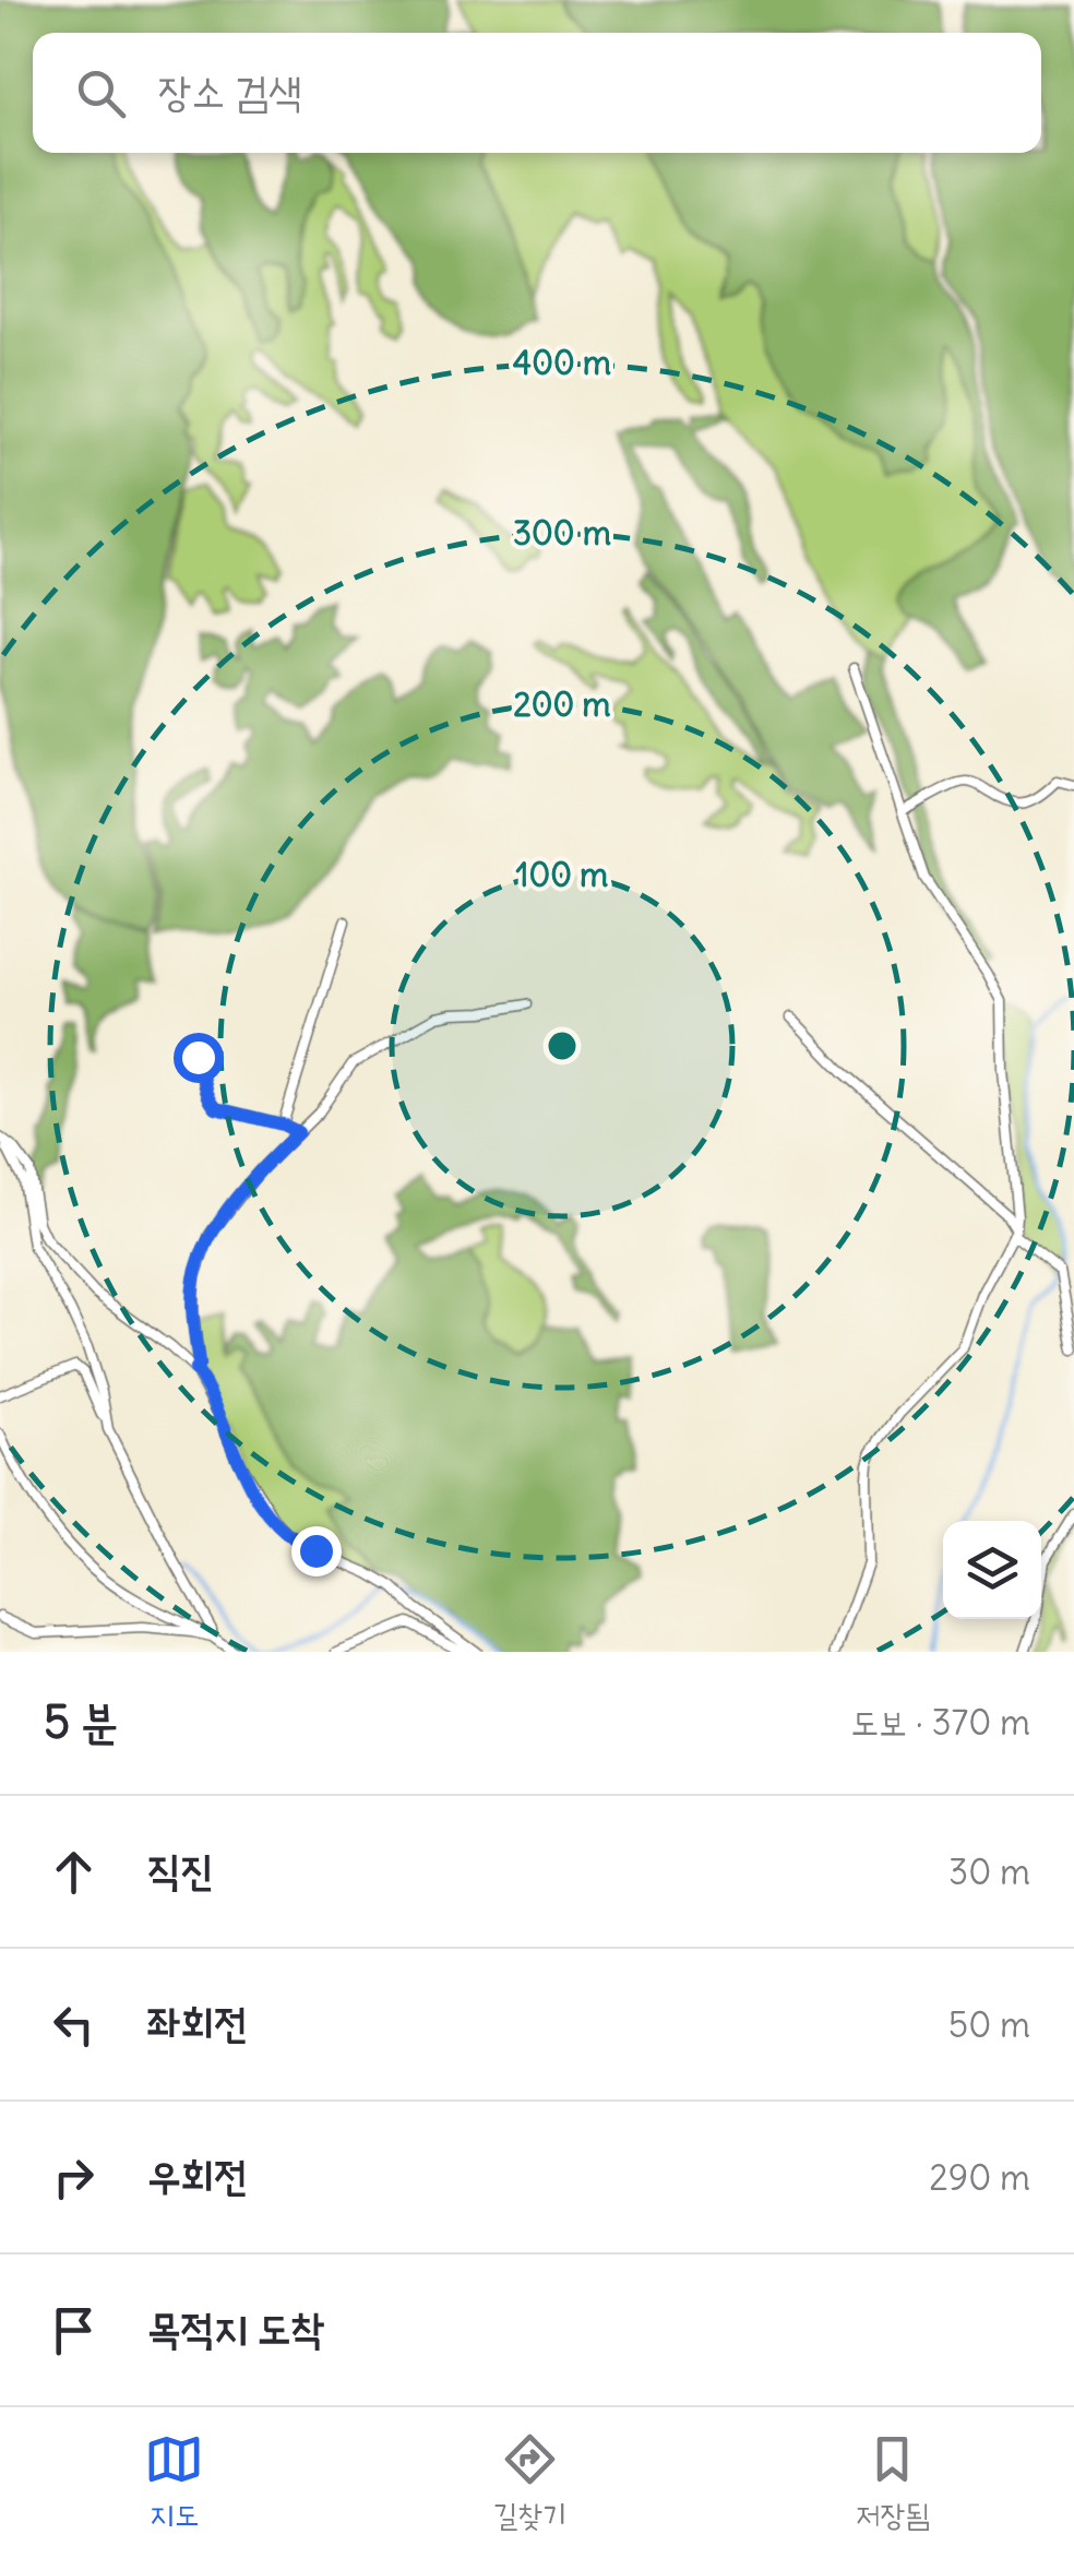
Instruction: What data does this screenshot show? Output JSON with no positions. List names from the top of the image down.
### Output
{
  "page": {
    "search": "장소 검색",
    "heading": ["5 분", "도보 · 370 m"],
    "list": [
      ["직진", "30 m"],
      ["좌회전", "50 m"],
      ["우회전", "290 m"],
      "목적지 도착"
    ],
    "nav": ["지도", "길찾기", "저장됨"]
  },
  "rings": [
    "400 m",
    "300 m",
    "200 m",
    "100 m"
  ]
}
